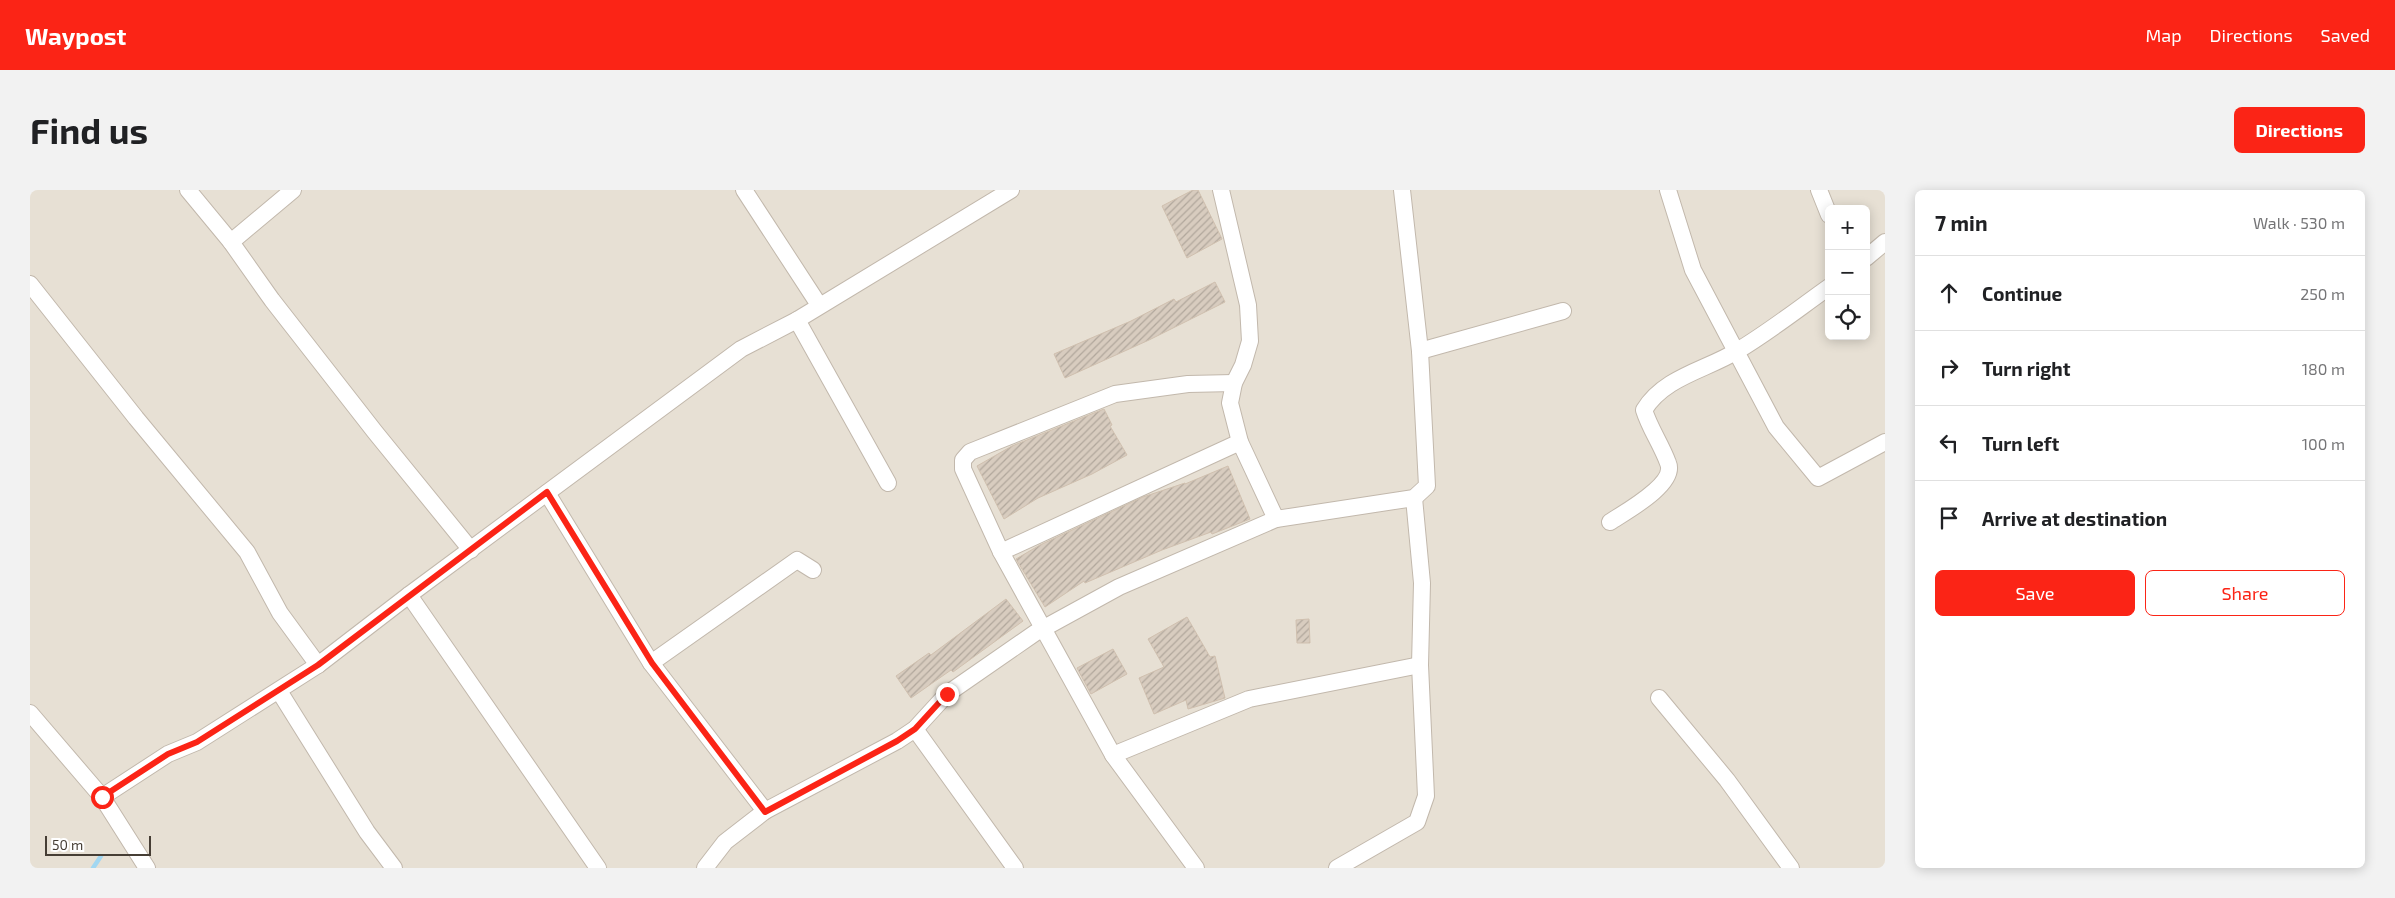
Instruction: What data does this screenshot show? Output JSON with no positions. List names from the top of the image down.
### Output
{
  "scale_bar": "50 m",
  "page": {
    "header": "Waypost",
    "nav": ["Map", "Directions", "Saved"],
    "buttons": [
      "Directions",
      ["Save", "Share"]
    ],
    "title": "Find us",
    "heading": ["7 min", "Walk · 530 m"],
    "map_buttons": ["+", "−"],
    "list": [
      ["Continue", "250 m"],
      ["Turn right", "180 m"],
      ["Turn left", "100 m"],
      "Arrive at destination"
    ],
    "scale": "50 m"
  }
}
